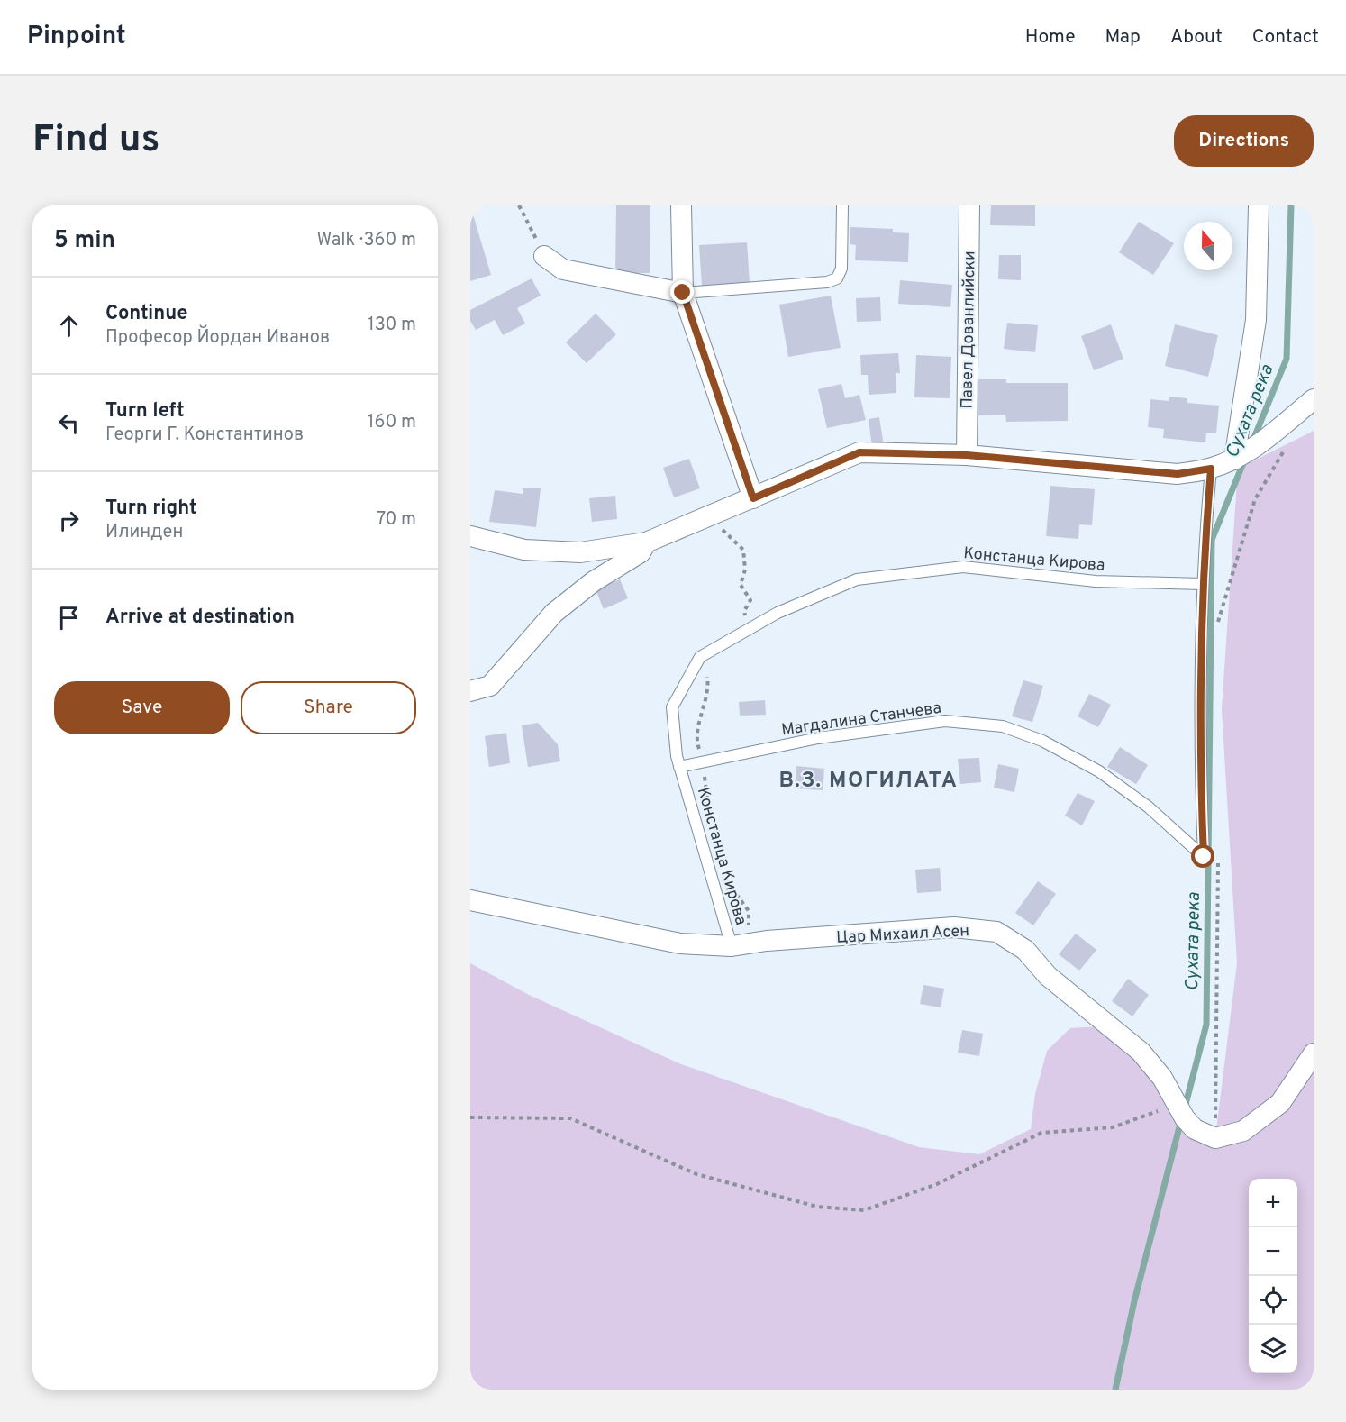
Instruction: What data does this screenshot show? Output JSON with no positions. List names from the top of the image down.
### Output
{
  "streets": {
    "street": ["Павел Дованлийски", "Цар Михаил Асен"],
    "lane": ["Констанца Кирова", "Магдалина Станчева"]
  },
  "crossings": [
    ["Констанца Кирова", "Магдалина Станчева"],
    ["Констанца Кирова", "Цар Михаил Асен"]
  ],
  "districts": ["В.З. МОГИЛАТА"],
  "water": ["Сухата река"],
  "north": "top",
  "page": {
    "header": "Pinpoint",
    "nav": [
      "Home",
      "Map",
      "About",
      "Contact"
    ],
    "buttons": [
      "Directions",
      ["Save", "Share"]
    ],
    "title": "Find us",
    "heading": ["5 min", "Walk · 360 m"],
    "list": [
      ["Continue", "Професор Йордан Иванов", "130 m"],
      ["Turn left", "Георги Г. Константинов", "160 m"],
      ["Turn right", "Илинден", "70 m"],
      "Arrive at destination"
    ],
    "map_buttons": ["+", "−"]
  }
}
